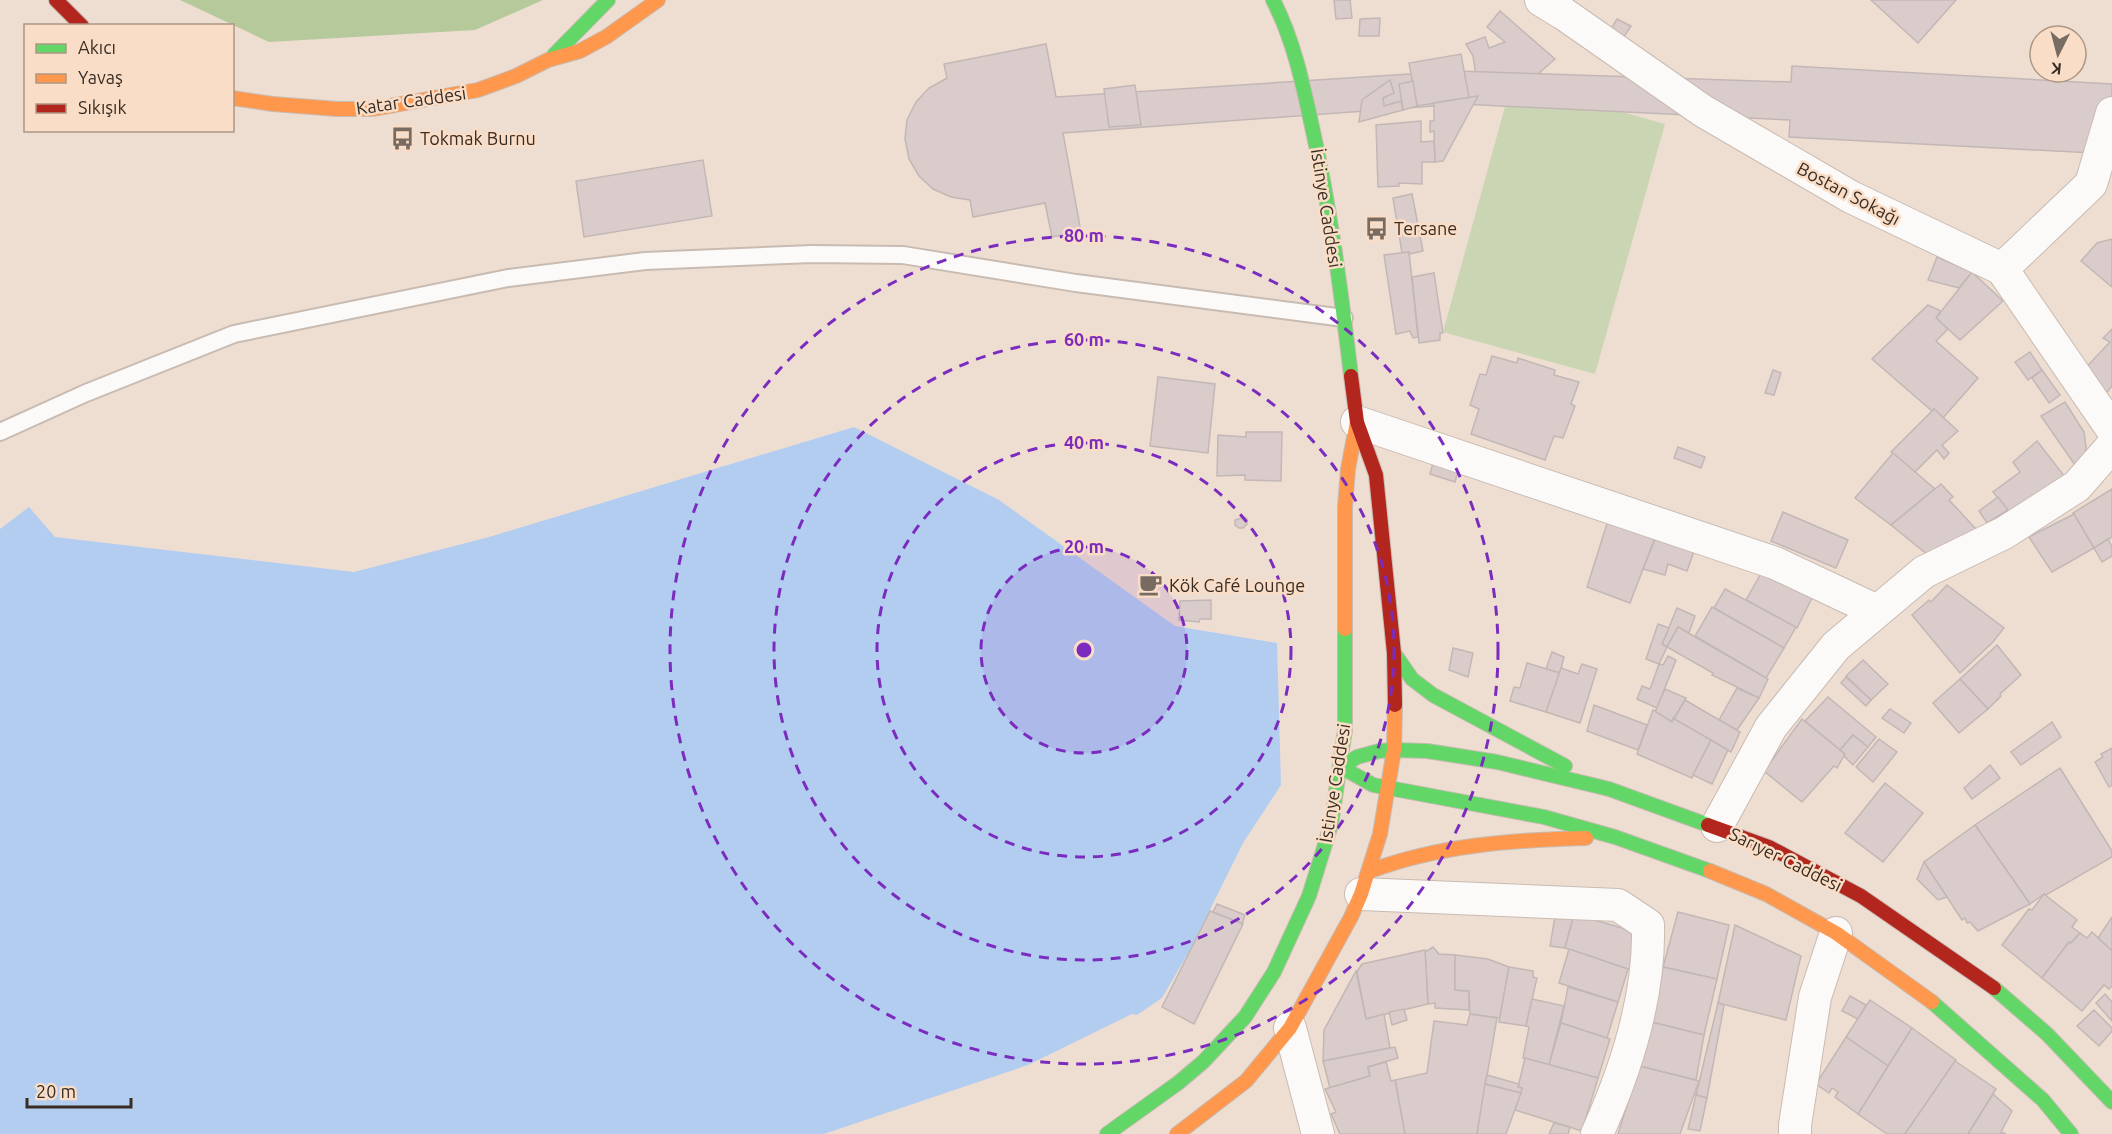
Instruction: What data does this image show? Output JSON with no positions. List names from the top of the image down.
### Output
{
  "streets": {
    "main road": ["Katar Caddesi", "İstinye Caddesi", "Sarıyer Caddesi"],
    "street": ["Bostan Sokağı"]
  },
  "crossings": [
    ["İstinye Caddesi", "Sarıyer Caddesi"]
  ],
  "places": {
    "bus stop": ["Tokmak Burnu", "Tersane"],
    "cafe": ["Kök Café Lounge"]
  },
  "legend": ["Akıcı", "Yavaş", "Sıkışık"],
  "scale_bar": "20 m",
  "north": "bottom",
  "rings": [
    "80 m",
    "60 m",
    "40 m",
    "20 m"
  ]
}
